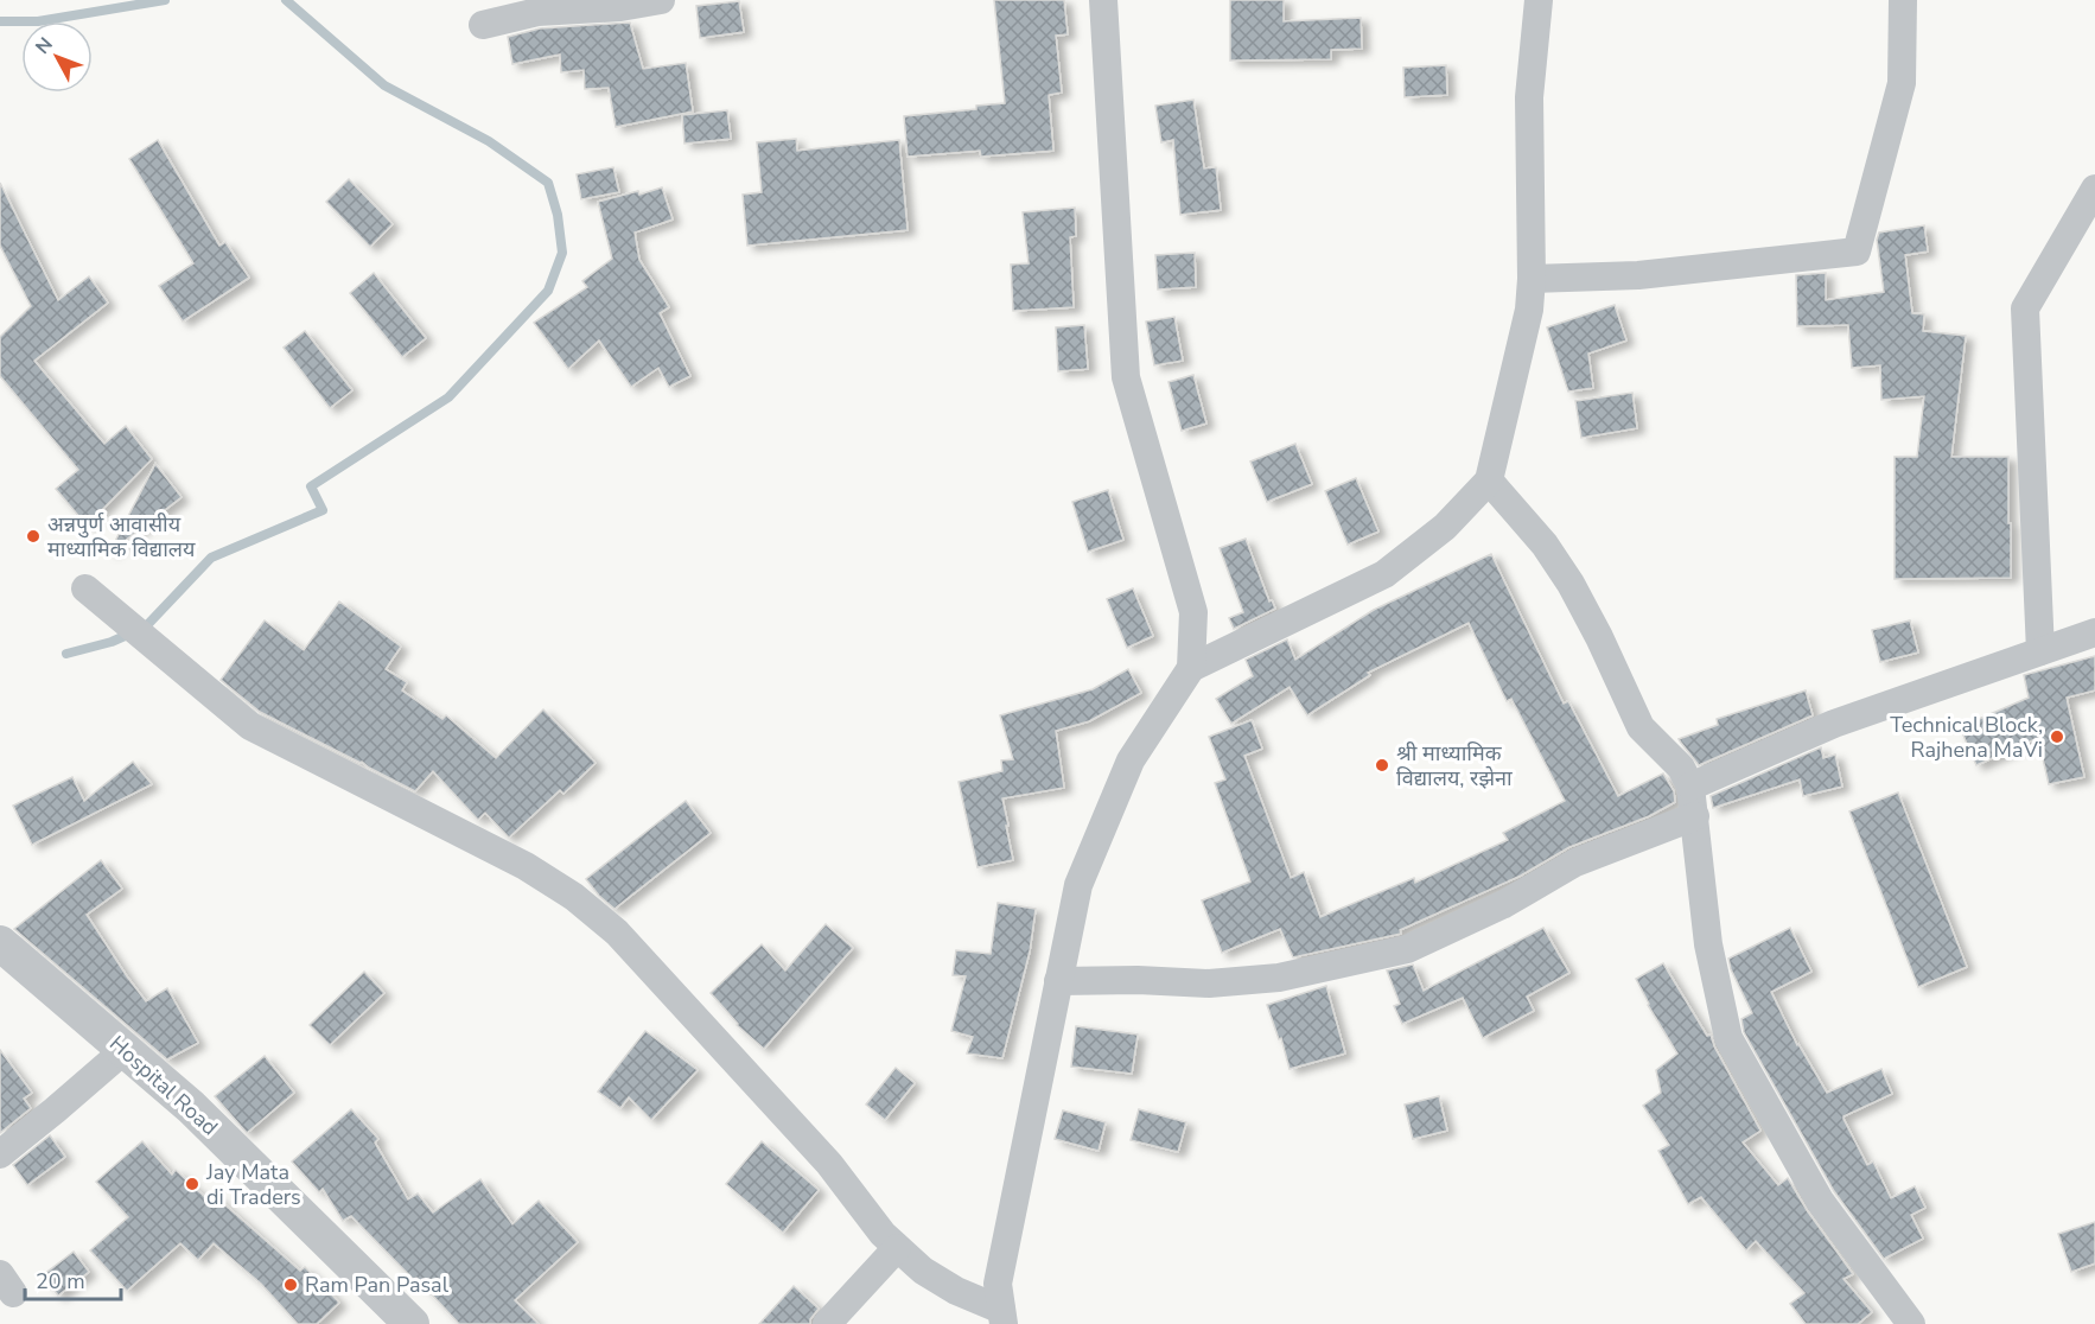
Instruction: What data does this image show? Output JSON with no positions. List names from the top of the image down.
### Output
{
  "streets": {
    "street": ["Hospital Road"]
  },
  "places": [
    "अन्नपुर्ण आवासीय माध्यामिक विद्यालय",
    "Technical Block, Rajhena MaVi",
    "श्री माध्यामिक विद्यालय, रझेना",
    "Jay Mata di Traders",
    "Ram Pan Pasal"
  ],
  "scale_bar": "20 m",
  "north": "top left"
}
